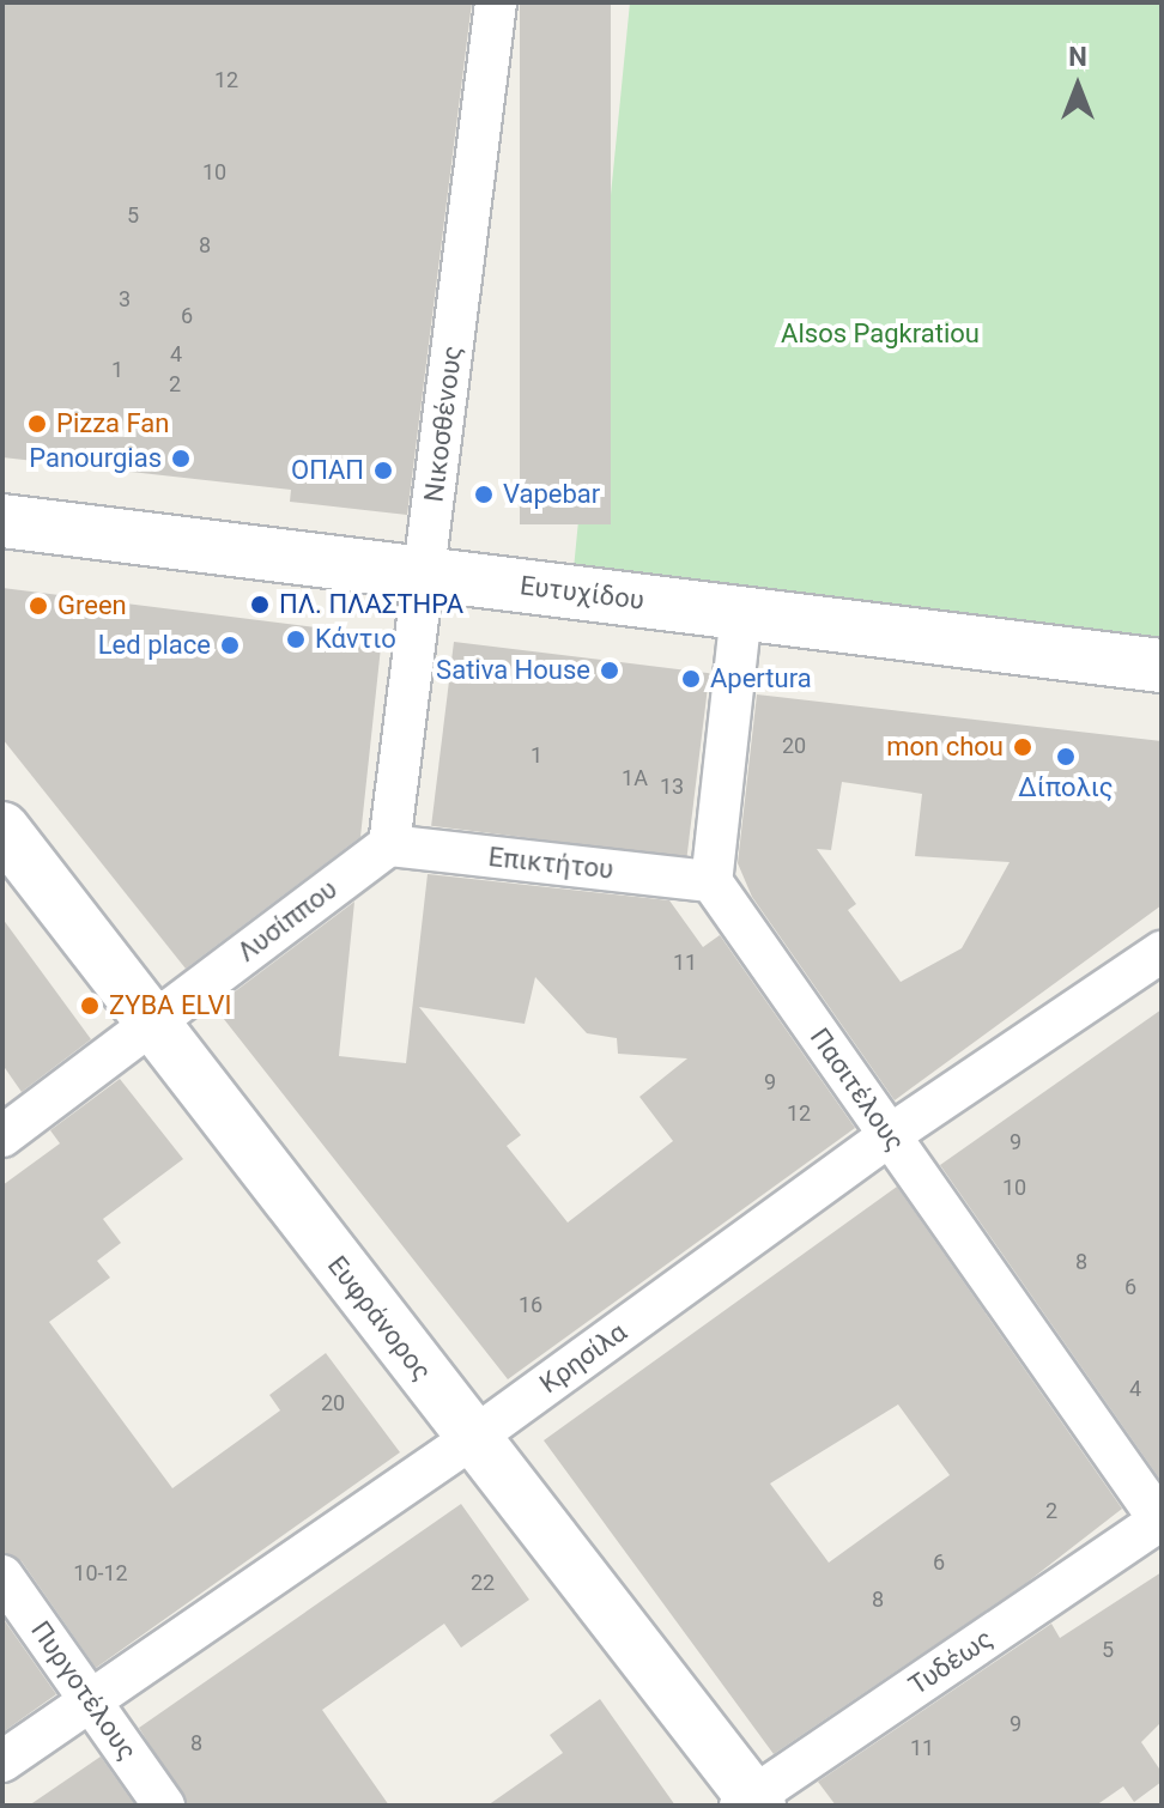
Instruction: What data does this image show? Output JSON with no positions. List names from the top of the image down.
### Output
{
  "streets": {
    "street": [
      "Νικοσθένους",
      "Ευτυχίδου",
      "Επικτήτου",
      "Λυσίππου",
      "Πασιτέλους",
      "Ευφράνορος",
      "Κρησίλα",
      "Τυδέως",
      "Πυργοτέλους"
    ]
  },
  "crossings": [
    ["Νικοσθένους", "Ευτυχίδου"],
    ["Νικοσθένους", "Επικτήτου"],
    ["Νικοσθένους", "Λυσίππου"],
    ["Επικτήτου", "Λυσίππου"],
    ["Επικτήτου", "Πασιτέλους"],
    ["Λυσίππου", "Ευφράνορος"],
    ["Πασιτέλους", "Κρησίλα"],
    ["Πασιτέλους", "Τυδέως"],
    ["Ευφράνορος", "Κρησίλα"],
    ["Ευφράνορος", "Τυδέως"],
    ["Κρησίλα", "Πυργοτέλους"]
  ],
  "parks": ["Alsos Pagkratiou"],
  "places": [
    "Pizza Fan",
    "Panourgias",
    "ΟΠΑΠ",
    "Vapebar",
    "ΠΛ. ΠΛΑΣΤΗΡΑ",
    "Green",
    "Κάντιο",
    "Led place",
    "Sativa House",
    "Apertura",
    "mon chou",
    "Δίπολις",
    "ΖΥΒΑ ELVI"
  ],
  "house_numbers": [
    "12",
    "10",
    "5",
    "8",
    "3",
    "6",
    "4",
    "1",
    "2",
    "20",
    "1",
    "1Α",
    "13",
    "11",
    "9",
    "12",
    "9",
    "10",
    "8",
    "6",
    "16",
    "4",
    "20",
    "2",
    "6",
    "10-12",
    "22",
    "8",
    "5",
    "9",
    "8",
    "11"
  ],
  "north": "top"
}
